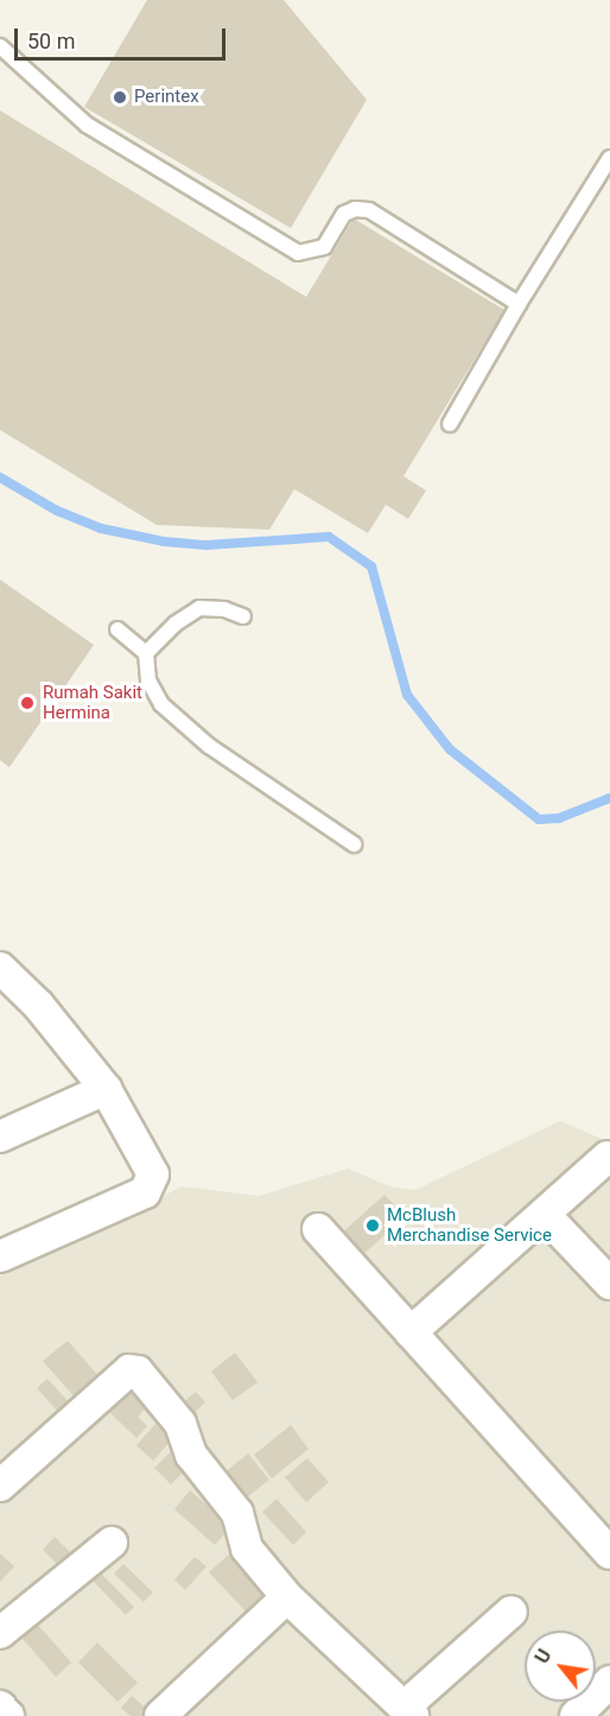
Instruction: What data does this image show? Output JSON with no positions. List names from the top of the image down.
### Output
{
  "places": ["Perintex", "Rumah Sakit Hermina", "McBlush Merchandise Service"],
  "scale_bar": "50 m",
  "north": "top left"
}
